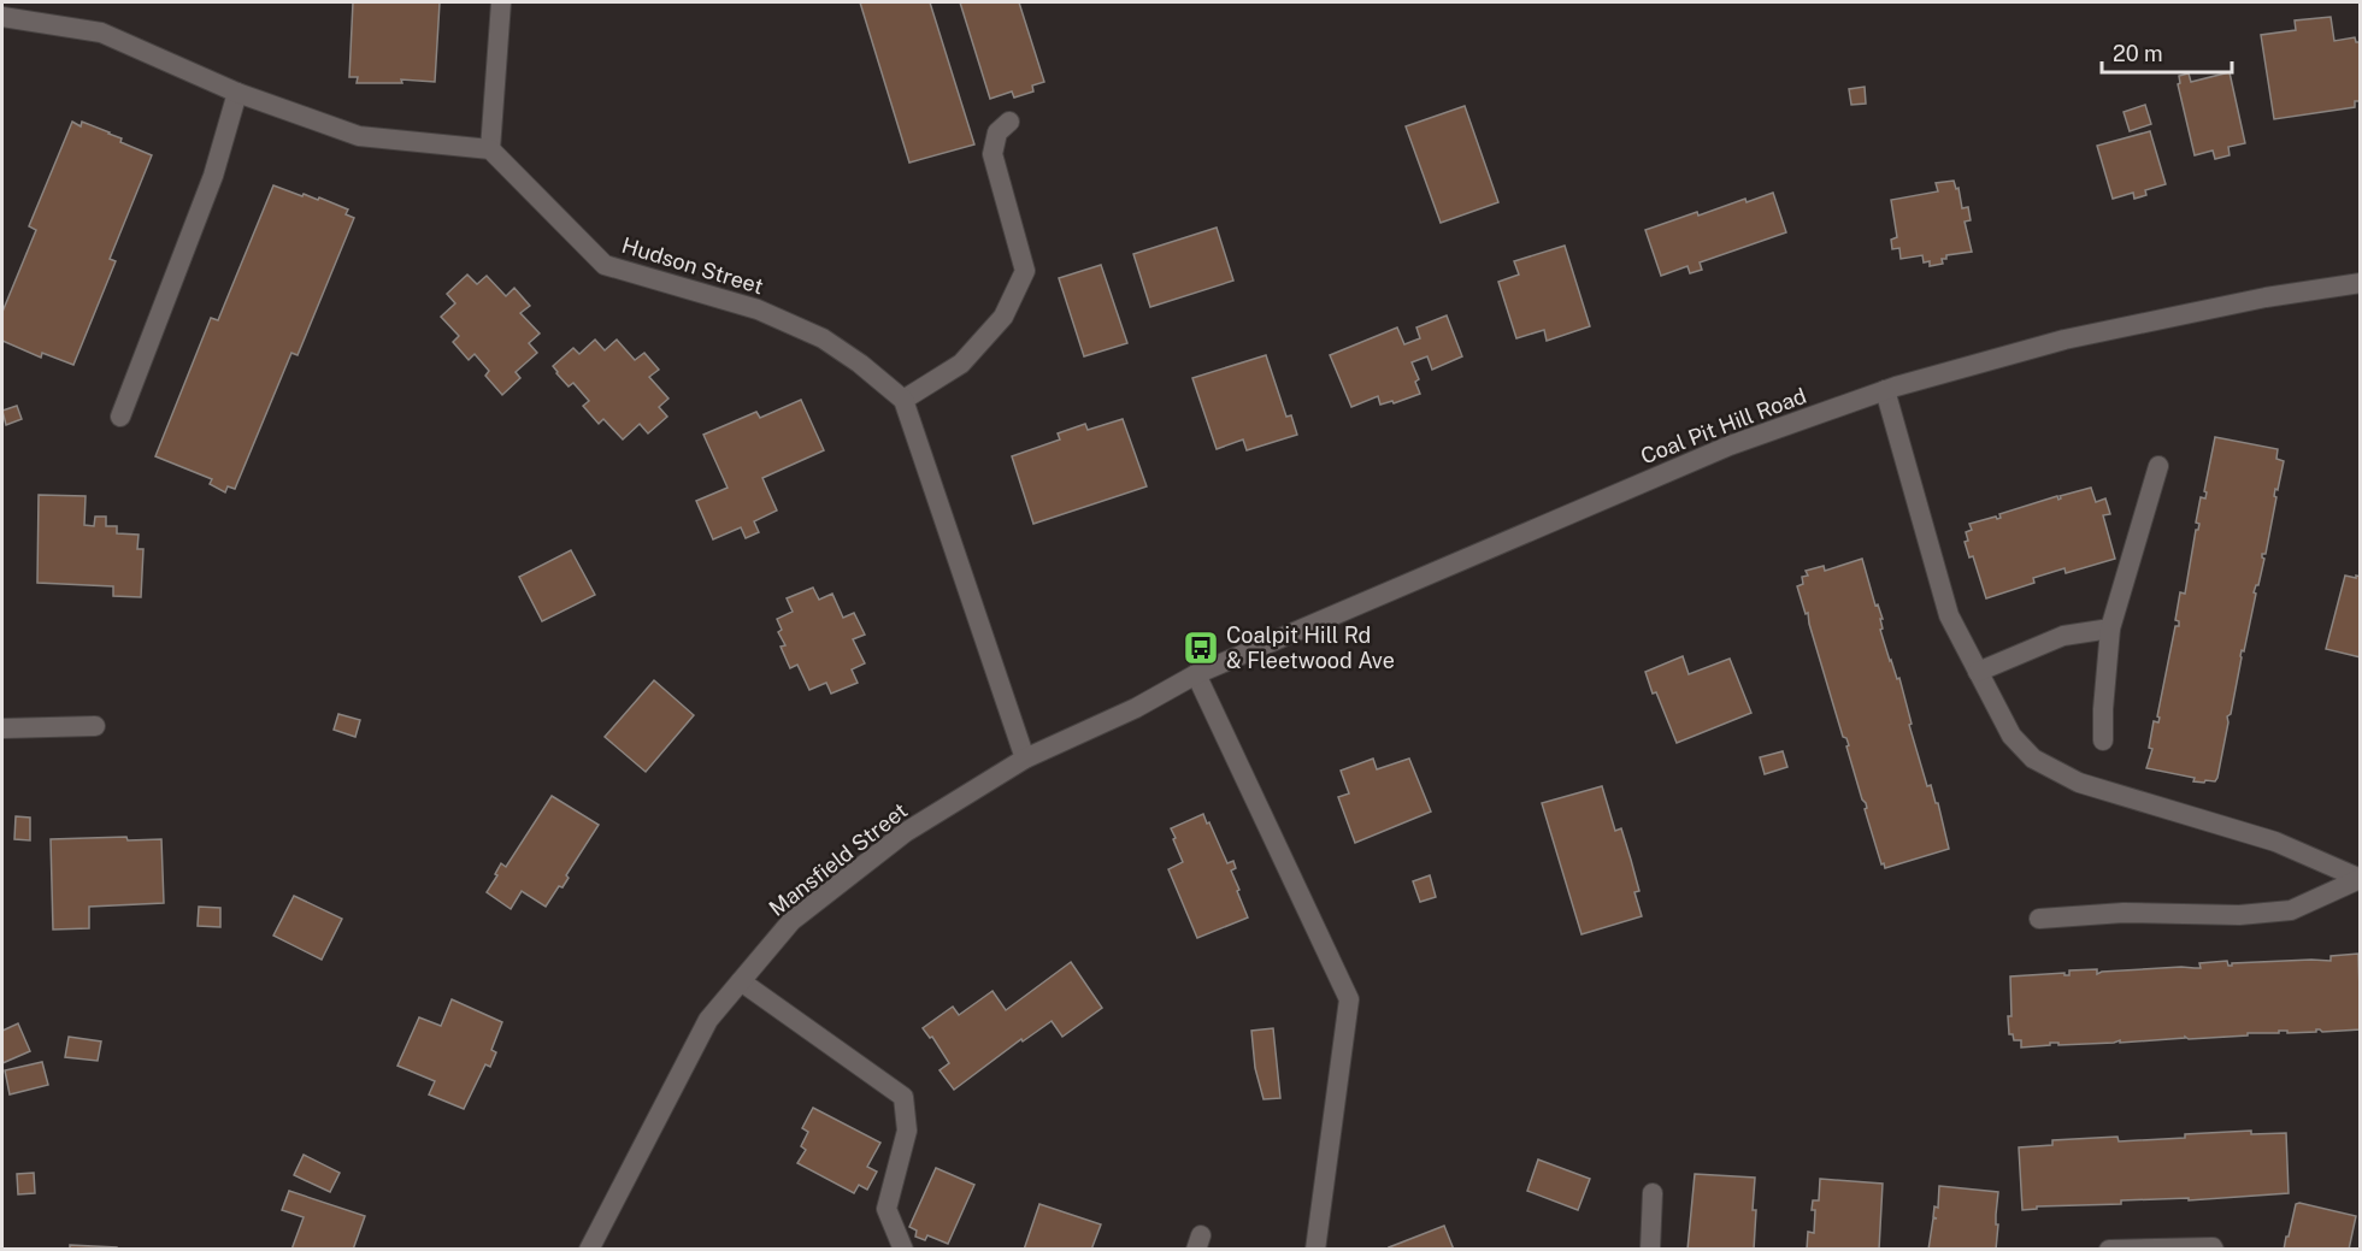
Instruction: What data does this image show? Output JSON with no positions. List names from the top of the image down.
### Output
{
  "streets": {
    "street": ["Hudson Street", "Coal Pit Hill Road", "Mansfield Street"]
  },
  "crossings": [
    ["Coal Pit Hill Road", "Mansfield Street"]
  ],
  "places": {
    "bus stop": ["Coalpit Hill Rd & Fleetwood Ave"]
  },
  "scale_bar": "20 m"
}
